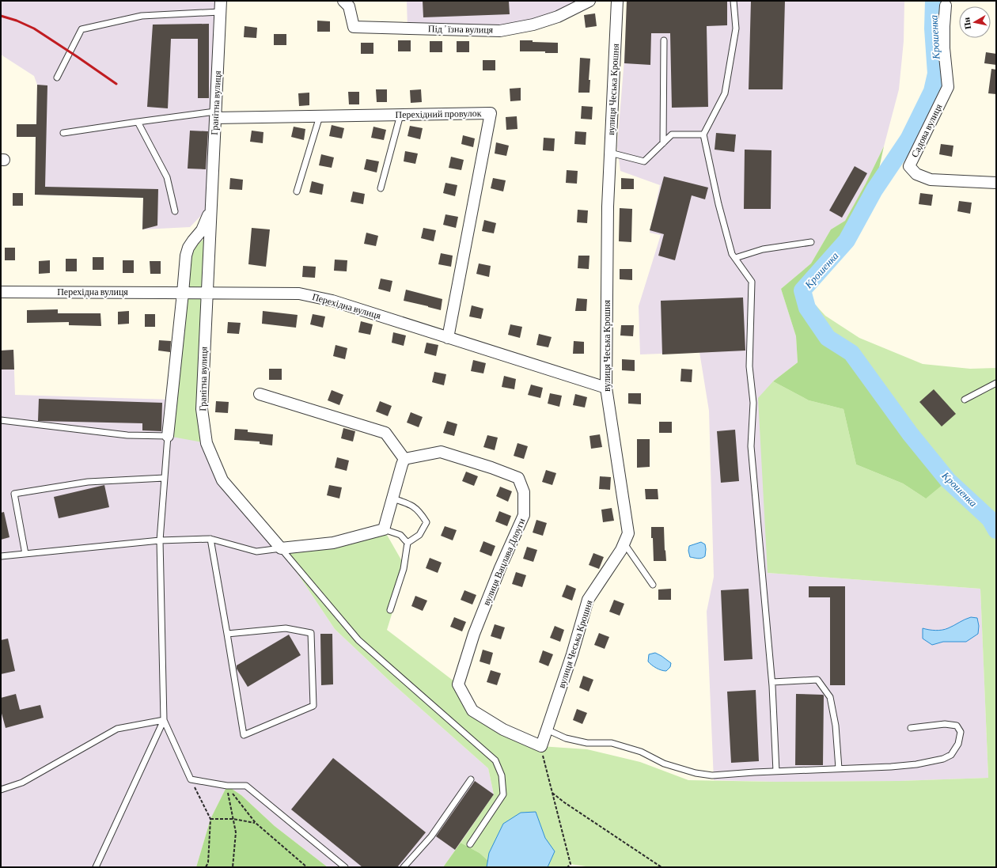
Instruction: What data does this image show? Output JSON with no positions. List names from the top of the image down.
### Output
{
  "streets": {
    "street": [
      "Підʼїзна вулиця",
      "вулиця Чеська Крошня",
      "Гранітна вулиця",
      "Перехідний провулок",
      "Садова вулиця",
      "Перехідна вулиця",
      "вулиця Вацлава Длоуги"
    ]
  },
  "crossings": [
    ["вулиця Чеська Крошня", "Перехідна вулиця"],
    ["вулиця Чеська Крошня", "вулиця Вацлава Длоуги"],
    ["Гранітна вулиця", "Перехідний провулок"],
    ["Гранітна вулиця", "Перехідна вулиця"],
    ["Перехідний провулок", "Перехідна вулиця"]
  ],
  "water": ["Крошенка"],
  "north": "left"
}
